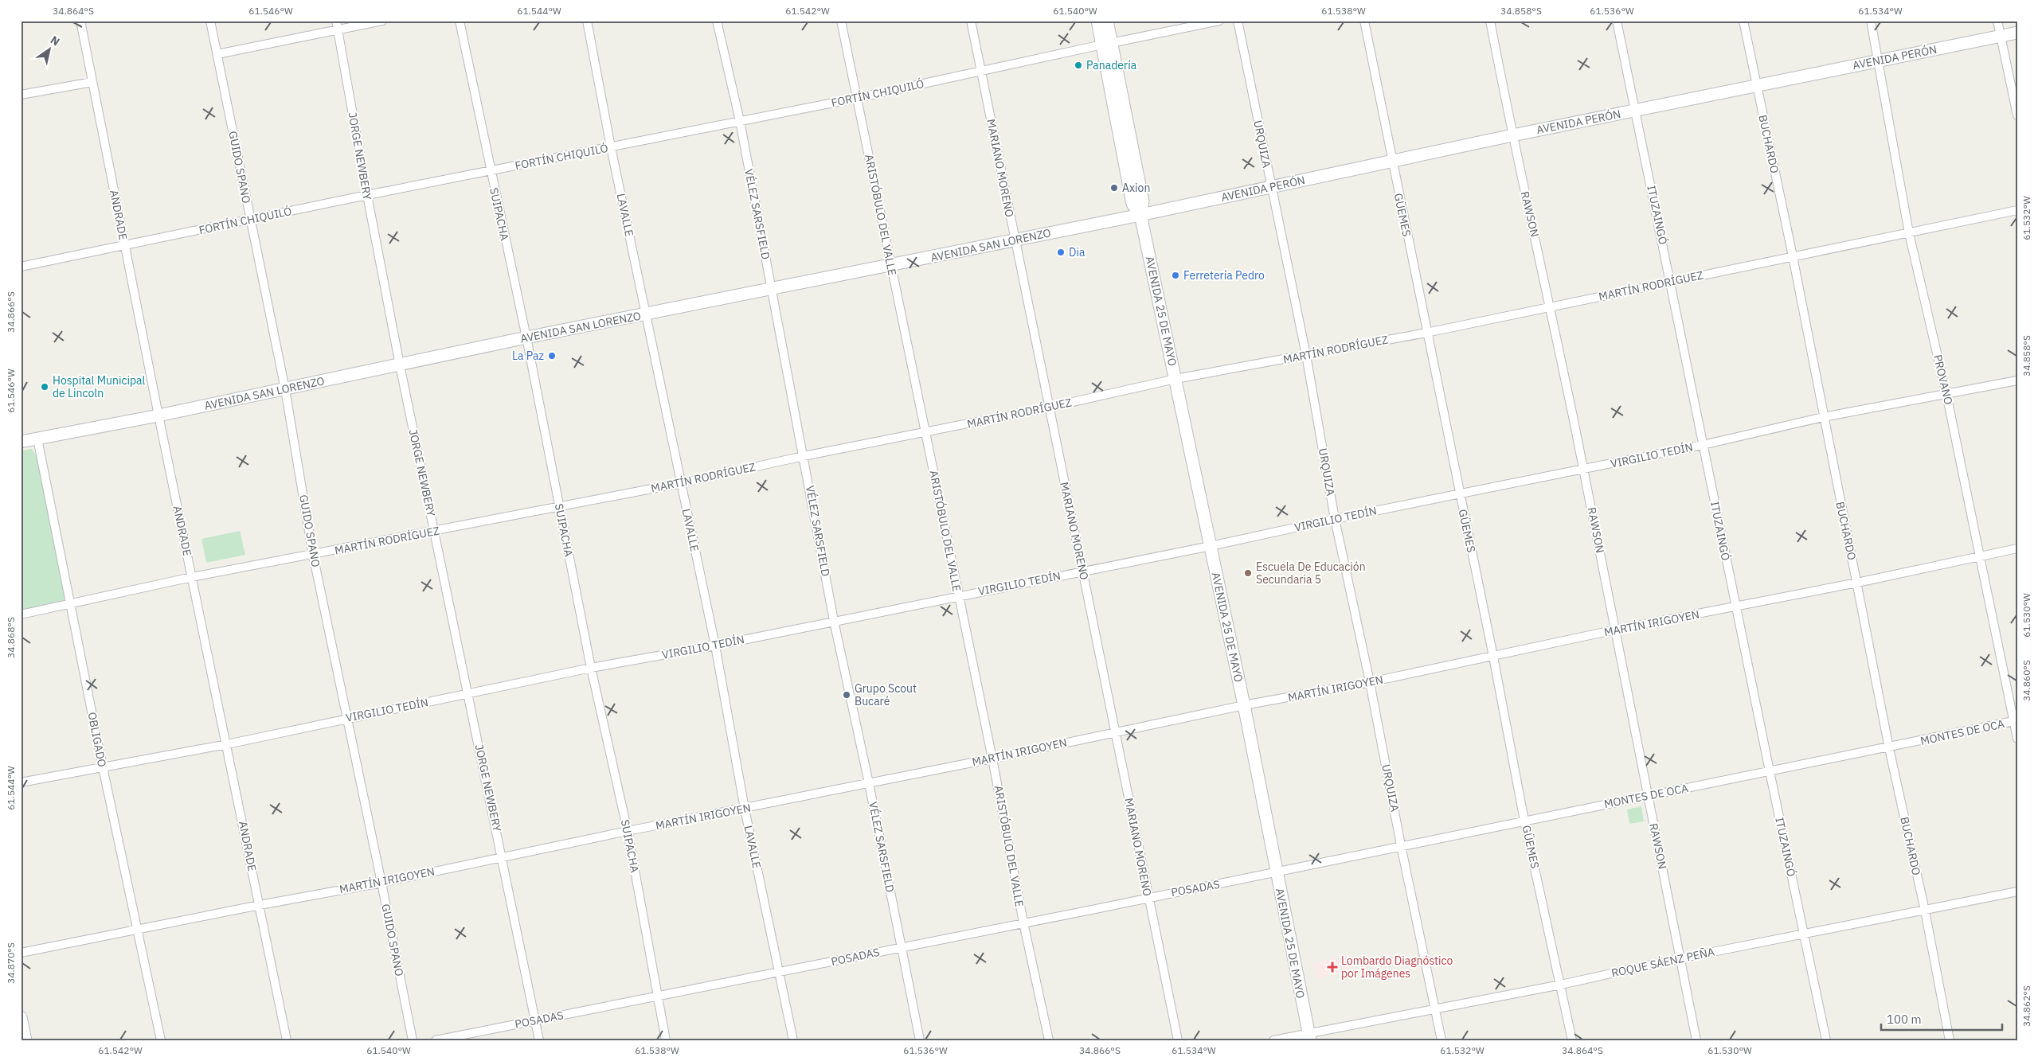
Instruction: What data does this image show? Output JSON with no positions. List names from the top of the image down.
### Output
{
  "streets": {
    "main road": ["AVENIDA PERÓN", "AVENIDA SAN LORENZO", "AVENIDA 25 DE MAYO"],
    "street": [
      "FORTÍN CHIQUILÓ",
      "URQUIZA",
      "BUCHARDO",
      "JORGE NEWBERY",
      "GUIDO SPANO",
      "MARIANO MORENO",
      "SUIPACHA",
      "VÉLEZ SARSFIELD",
      "RAWSON",
      "ANDRADE",
      "LAVALLE",
      "ARISTÓBULO DEL VALLE",
      "GÜEMES",
      "ITUZAINGÓ",
      "MARTÍN RODRÍGUEZ",
      "PROVANO",
      "VIRGILIO TEDÍN",
      "MARTÍN IRIGOYEN",
      "MONTES DE OCA",
      "OBLIGADO",
      "POSADAS",
      "ROQUE SÁENZ PEÑA"
    ]
  },
  "crossings": [
    ["AVENIDA PERÓN", "URQUIZA"],
    ["AVENIDA PERÓN", "BUCHARDO"],
    ["AVENIDA PERÓN", "RAWSON"],
    ["AVENIDA PERÓN", "GÜEMES"],
    ["AVENIDA PERÓN", "ITUZAINGÓ"],
    ["AVENIDA PERÓN", "AVENIDA SAN LORENZO"],
    ["AVENIDA PERÓN", "AVENIDA 25 DE MAYO"],
    ["AVENIDA PERÓN", "PROVANO"],
    ["FORTÍN CHIQUILÓ", "JORGE NEWBERY"],
    ["FORTÍN CHIQUILÓ", "GUIDO SPANO"],
    ["FORTÍN CHIQUILÓ", "MARIANO MORENO"],
    ["FORTÍN CHIQUILÓ", "SUIPACHA"],
    ["FORTÍN CHIQUILÓ", "VÉLEZ SARSFIELD"],
    ["FORTÍN CHIQUILÓ", "ANDRADE"],
    ["FORTÍN CHIQUILÓ", "LAVALLE"],
    ["FORTÍN CHIQUILÓ", "ARISTÓBULO DEL VALLE"],
    ["FORTÍN CHIQUILÓ", "AVENIDA 25 DE MAYO"],
    ["URQUIZA", "MARTÍN RODRÍGUEZ"],
    ["URQUIZA", "VIRGILIO TEDÍN"],
    ["URQUIZA", "MARTÍN IRIGOYEN"],
    ["URQUIZA", "MONTES DE OCA"],
    ["URQUIZA", "ROQUE SÁENZ PEÑA"],
    ["BUCHARDO", "MARTÍN RODRÍGUEZ"],
    ["BUCHARDO", "VIRGILIO TEDÍN"],
    ["BUCHARDO", "MARTÍN IRIGOYEN"],
    ["BUCHARDO", "MONTES DE OCA"],
    ["BUCHARDO", "ROQUE SÁENZ PEÑA"],
    ["JORGE NEWBERY", "AVENIDA SAN LORENZO"],
    ["JORGE NEWBERY", "MARTÍN RODRÍGUEZ"],
    ["JORGE NEWBERY", "VIRGILIO TEDÍN"],
    ["JORGE NEWBERY", "MARTÍN IRIGOYEN"],
    ["JORGE NEWBERY", "POSADAS"],
    ["GUIDO SPANO", "AVENIDA SAN LORENZO"],
    ["GUIDO SPANO", "MARTÍN RODRÍGUEZ"],
    ["GUIDO SPANO", "VIRGILIO TEDÍN"],
    ["GUIDO SPANO", "MARTÍN IRIGOYEN"],
    ["MARIANO MORENO", "AVENIDA SAN LORENZO"],
    ["MARIANO MORENO", "MARTÍN RODRÍGUEZ"],
    ["MARIANO MORENO", "VIRGILIO TEDÍN"],
    ["MARIANO MORENO", "MARTÍN IRIGOYEN"],
    ["MARIANO MORENO", "POSADAS"],
    ["SUIPACHA", "AVENIDA SAN LORENZO"],
    ["SUIPACHA", "MARTÍN RODRÍGUEZ"],
    ["SUIPACHA", "VIRGILIO TEDÍN"],
    ["SUIPACHA", "MARTÍN IRIGOYEN"],
    ["SUIPACHA", "POSADAS"],
    ["VÉLEZ SARSFIELD", "AVENIDA SAN LORENZO"],
    ["VÉLEZ SARSFIELD", "MARTÍN RODRÍGUEZ"],
    ["VÉLEZ SARSFIELD", "VIRGILIO TEDÍN"],
    ["VÉLEZ SARSFIELD", "MARTÍN IRIGOYEN"],
    ["VÉLEZ SARSFIELD", "POSADAS"],
    ["RAWSON", "MARTÍN RODRÍGUEZ"],
    ["RAWSON", "VIRGILIO TEDÍN"],
    ["RAWSON", "MARTÍN IRIGOYEN"],
    ["RAWSON", "MONTES DE OCA"],
    ["RAWSON", "ROQUE SÁENZ PEÑA"],
    ["ANDRADE", "AVENIDA SAN LORENZO"],
    ["ANDRADE", "MARTÍN RODRÍGUEZ"],
    ["ANDRADE", "VIRGILIO TEDÍN"],
    ["ANDRADE", "MARTÍN IRIGOYEN"],
    ["LAVALLE", "AVENIDA SAN LORENZO"],
    ["LAVALLE", "MARTÍN RODRÍGUEZ"],
    ["LAVALLE", "VIRGILIO TEDÍN"],
    ["LAVALLE", "MARTÍN IRIGOYEN"],
    ["LAVALLE", "POSADAS"],
    ["ARISTÓBULO DEL VALLE", "AVENIDA SAN LORENZO"],
    ["ARISTÓBULO DEL VALLE", "MARTÍN RODRÍGUEZ"],
    ["ARISTÓBULO DEL VALLE", "VIRGILIO TEDÍN"],
    ["ARISTÓBULO DEL VALLE", "MARTÍN IRIGOYEN"],
    ["ARISTÓBULO DEL VALLE", "POSADAS"],
    ["GÜEMES", "MARTÍN RODRÍGUEZ"],
    ["GÜEMES", "VIRGILIO TEDÍN"],
    ["GÜEMES", "MARTÍN IRIGOYEN"],
    ["GÜEMES", "MONTES DE OCA"],
    ["GÜEMES", "ROQUE SÁENZ PEÑA"],
    ["ITUZAINGÓ", "MARTÍN RODRÍGUEZ"],
    ["ITUZAINGÓ", "VIRGILIO TEDÍN"],
    ["ITUZAINGÓ", "MARTÍN IRIGOYEN"],
    ["ITUZAINGÓ", "MONTES DE OCA"],
    ["ITUZAINGÓ", "ROQUE SÁENZ PEÑA"],
    ["AVENIDA SAN LORENZO", "AVENIDA 25 DE MAYO"],
    ["AVENIDA SAN LORENZO", "OBLIGADO"],
    ["MARTÍN RODRÍGUEZ", "AVENIDA 25 DE MAYO"],
    ["MARTÍN RODRÍGUEZ", "PROVANO"],
    ["MARTÍN RODRÍGUEZ", "OBLIGADO"],
    ["AVENIDA 25 DE MAYO", "VIRGILIO TEDÍN"],
    ["AVENIDA 25 DE MAYO", "MARTÍN IRIGOYEN"],
    ["AVENIDA 25 DE MAYO", "MONTES DE OCA"],
    ["AVENIDA 25 DE MAYO", "POSADAS"],
    ["AVENIDA 25 DE MAYO", "ROQUE SÁENZ PEÑA"],
    ["PROVANO", "VIRGILIO TEDÍN"],
    ["PROVANO", "MARTÍN IRIGOYEN"],
    ["PROVANO", "MONTES DE OCA"],
    ["VIRGILIO TEDÍN", "OBLIGADO"],
    ["MARTÍN IRIGOYEN", "OBLIGADO"],
    ["MONTES DE OCA", "POSADAS"]
  ],
  "places": {
    "other": [
      "Panadería",
      "Axion",
      "Dia",
      "Ferretería Pedro",
      "La Paz",
      "Hospital Municipal de Lincoln",
      "Escuela De Educación Secundaria 5",
      "Grupo Scout Bucaré"
    ],
    "health": ["Lombardo Diagnóstico por Imágenes"]
  },
  "scale_bar": "100 m",
  "north": "top right",
  "coordinates": [
    "34.864°S",
    "61.546°W",
    "61.544°W",
    "61.542°W",
    "61.540°W",
    "61.538°W",
    "34.858°S",
    "61.536°W",
    "61.534°W",
    "61.532°W",
    "34.866°S",
    "61.530°W",
    "34.868°S",
    "34.860°S",
    "34.870°S",
    "34.862°S"
  ]
}
